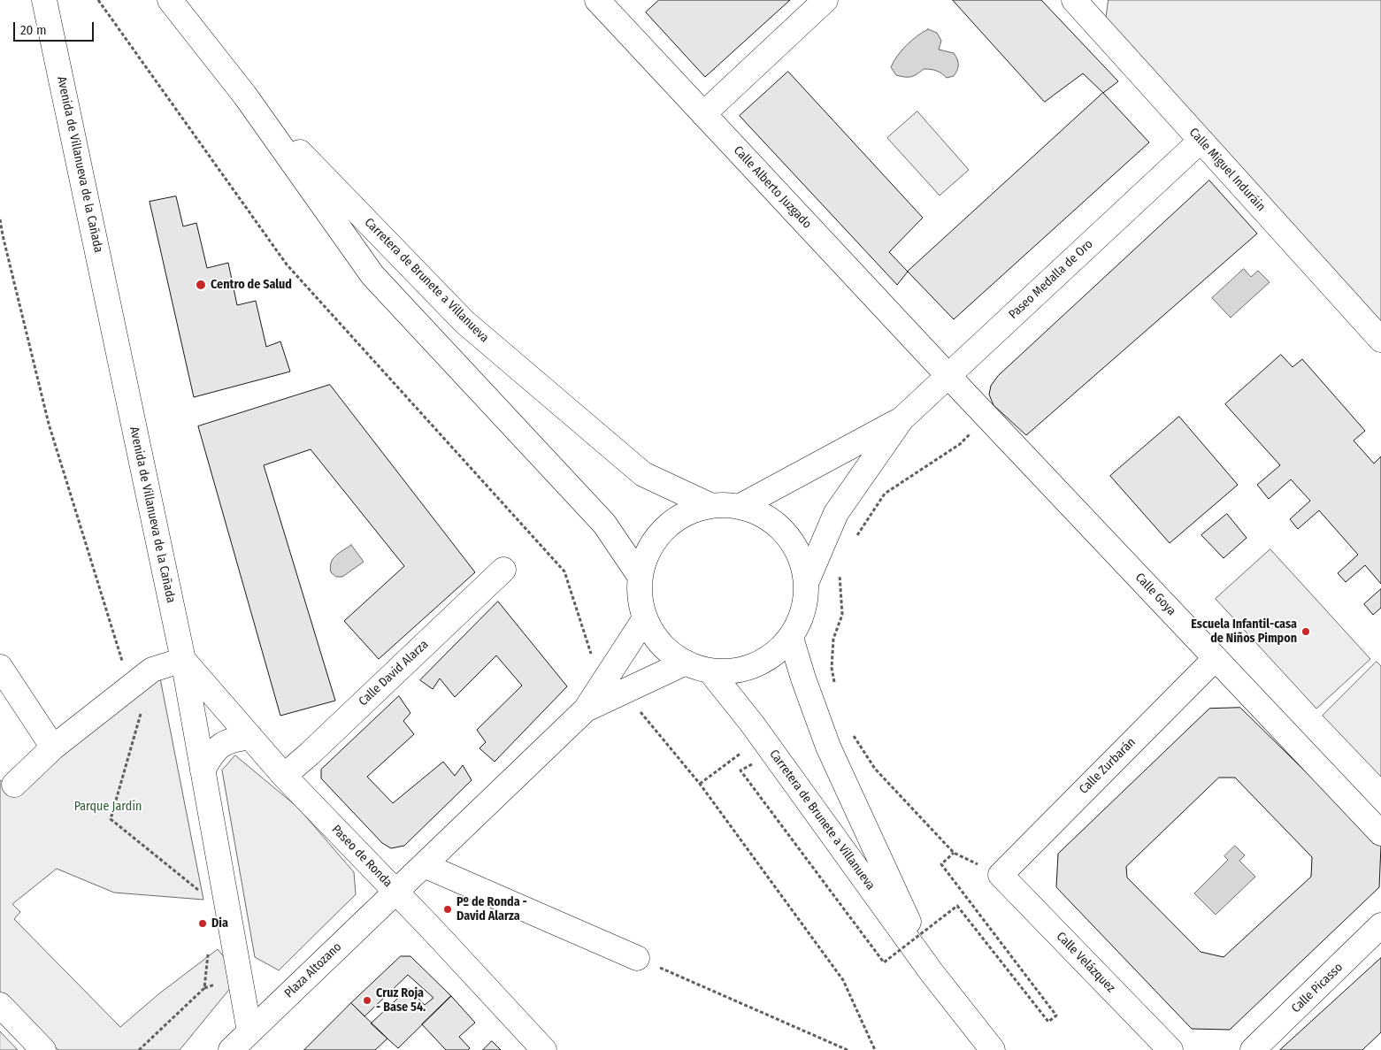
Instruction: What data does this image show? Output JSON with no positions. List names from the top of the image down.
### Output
{
  "streets": {
    "main road": [
      "Avenida de Villanueva de la Cañada",
      "Calle Miguel Induráin",
      "Calle Alberto Juzgado",
      "Paseo Medalla de Oro",
      "Carretera de Brunete a Villanueva",
      "Calle Goya",
      "Calle David Alarza",
      "Calle Zurbarán",
      "Paseo de Ronda",
      "Calle Velázquez",
      "Plaza Altozano",
      "Calle Picasso"
    ]
  },
  "crossings": [
    ["Avenida de Villanueva de la Cañada", "Paseo de Ronda"],
    ["Avenida de Villanueva de la Cañada", "Plaza Altozano"],
    ["Calle Miguel Induráin", "Paseo Medalla de Oro"],
    ["Calle Alberto Juzgado", "Paseo Medalla de Oro"],
    ["Calle Alberto Juzgado", "Calle Goya"],
    ["Paseo Medalla de Oro", "Calle Goya"],
    ["Calle Goya", "Calle Zurbarán"],
    ["Calle David Alarza", "Paseo de Ronda"],
    ["Calle Zurbarán", "Calle Velázquez"],
    ["Paseo de Ronda", "Plaza Altozano"]
  ],
  "parks": ["Parque Jardín"],
  "places": [
    "Centro de Salud",
    "Escuela Infantil-casa de Niños Pimpon",
    "Pº de Ronda - David Alarza",
    "Dia",
    "Cruz Roja - Base 54."
  ],
  "scale_bar": "20 m"
}
